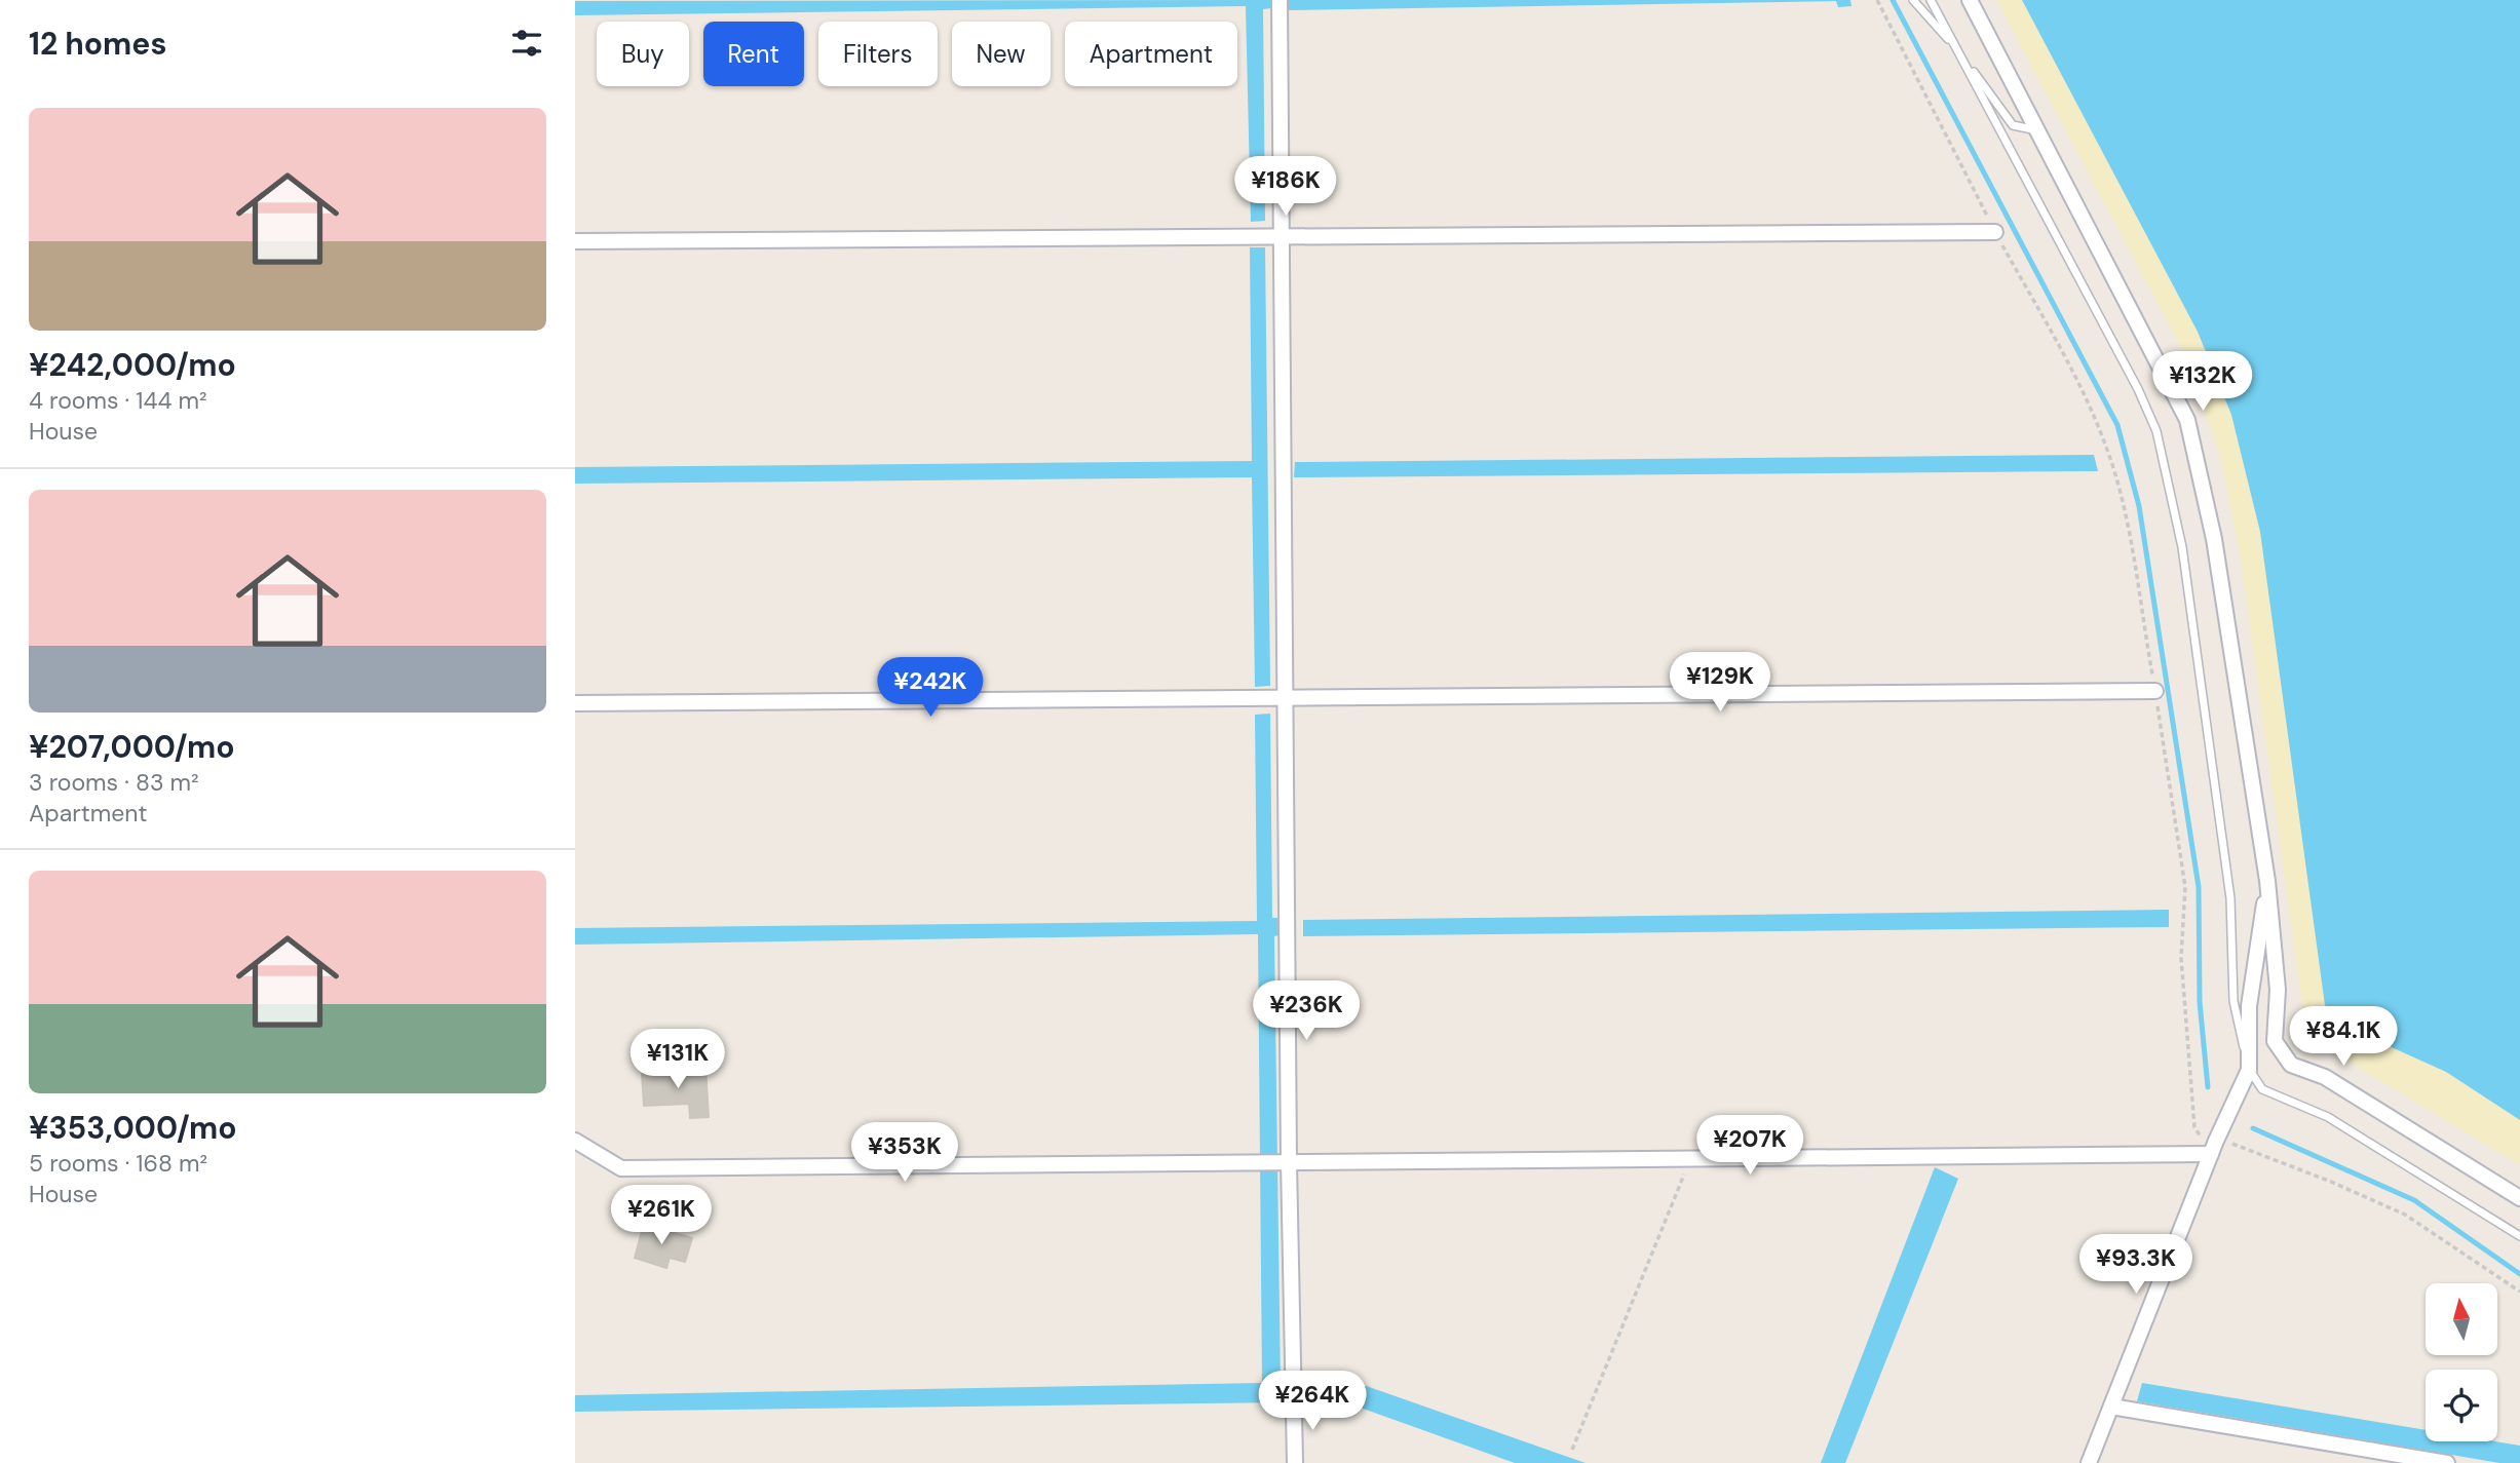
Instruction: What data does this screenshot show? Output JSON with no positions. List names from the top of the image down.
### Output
{
  "north": "top",
  "page": {
    "heading": "12 homes",
    "chip": [
      "Buy",
      "Rent",
      "Filters",
      "New",
      "Apartment"
    ],
    "list": [
      {
        "name": "¥242,000/mo",
        "note": "4 rooms · 144 m² · House"
      },
      {
        "name": "¥207,000/mo",
        "note": "3 rooms · 83 m² · Apartment"
      },
      {
        "name": "¥353,000/mo",
        "note": "5 rooms · 168 m² · House"
      }
    ],
    "price": [
      "¥186K",
      "¥132K",
      "¥129K",
      "¥242K",
      "¥236K",
      "¥84.1K",
      "¥131K",
      "¥207K",
      "¥353K",
      "¥261K",
      "¥93.3K",
      "¥264K"
    ]
  }
}
